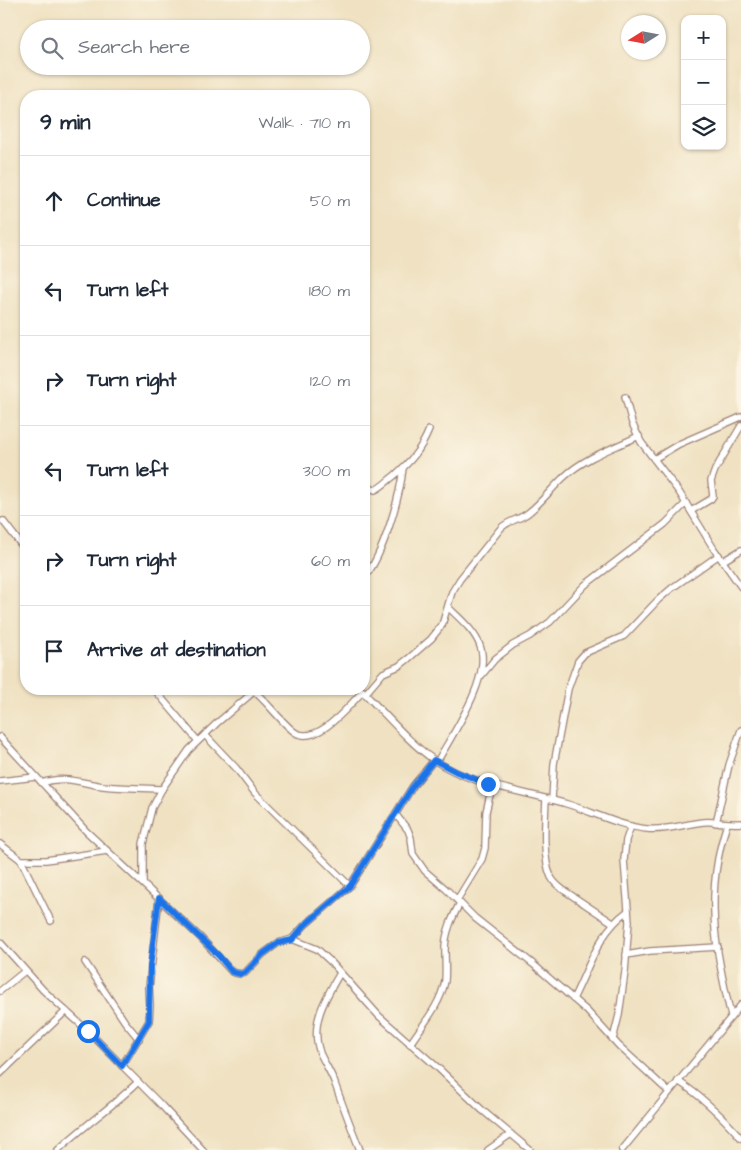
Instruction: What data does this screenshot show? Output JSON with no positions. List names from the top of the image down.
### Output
{
  "north": "left",
  "page": {
    "map_buttons": ["+", "−"],
    "search": "Search here",
    "heading": ["9 min", "Walk · 710 m"],
    "list": [
      ["Continue", "50 m"],
      ["Turn left", "180 m"],
      ["Turn right", "120 m"],
      ["Turn left", "300 m"],
      ["Turn right", "60 m"],
      "Arrive at destination"
    ]
  }
}
